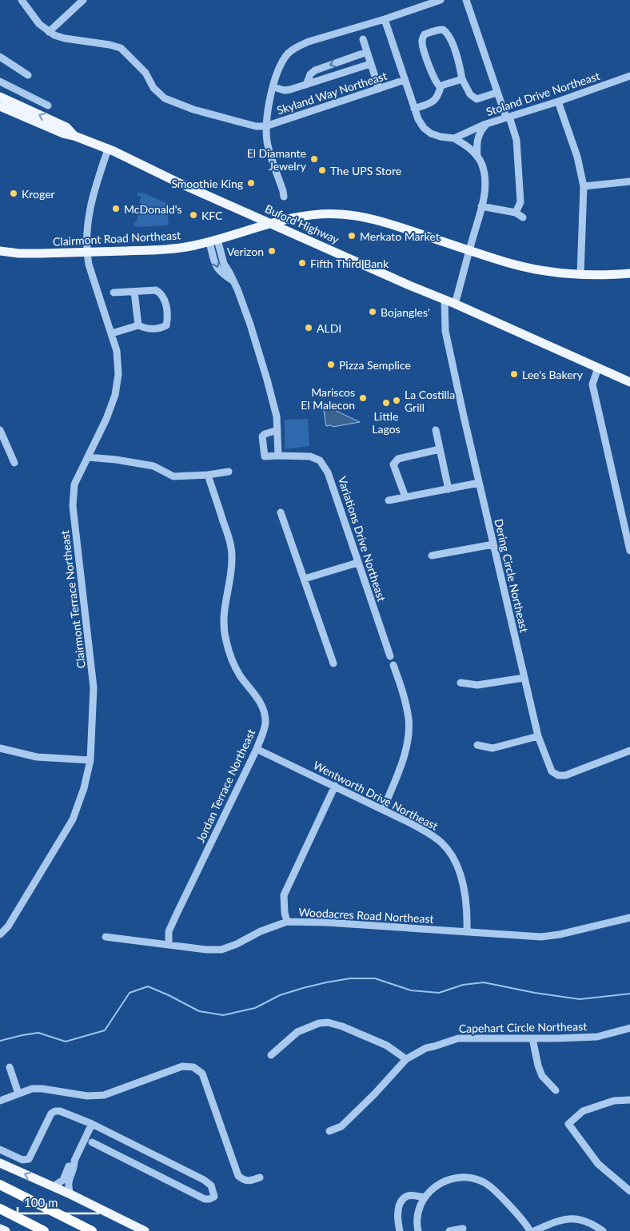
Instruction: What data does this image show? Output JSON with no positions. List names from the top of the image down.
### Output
{
  "streets": {
    "main road": ["Buford Highway", "Clairmont Road Northeast"],
    "street": [
      "Skyland Way Northeast",
      "Stoland Drive Northeast",
      "Variations Drive Northeast",
      "Dering Circle Northeast",
      "Clairmont Terrace Northeast",
      "Jordan Terrace Northeast",
      "Wentworth Drive Northeast",
      "Woodacres Road Northeast",
      "Capehart Circle Northeast"
    ]
  },
  "crossings": [
    ["Buford Highway", "Clairmont Road Northeast"],
    ["Buford Highway", "Dering Circle Northeast"],
    ["Buford Highway", "Clairmont Terrace Northeast"],
    ["Clairmont Road Northeast", "Clairmont Terrace Northeast"],
    ["Jordan Terrace Northeast", "Wentworth Drive Northeast"],
    ["Jordan Terrace Northeast", "Woodacres Road Northeast"],
    ["Wentworth Drive Northeast", "Woodacres Road Northeast"]
  ],
  "places": [
    "El Diamante Jewelry",
    "The UPS Store",
    "Smoothie King",
    "Kroger",
    "McDonald's",
    "KFC",
    "Merkato Market",
    "Verizon",
    "Fifth Third Bank",
    "Bojangles'",
    "ALDI",
    "Pizza Semplice",
    "Lee's Bakery",
    "Mariscos El Malecon",
    "La Costilla Grill",
    "Little Lagos"
  ],
  "scale_bar": "100 m"
}
